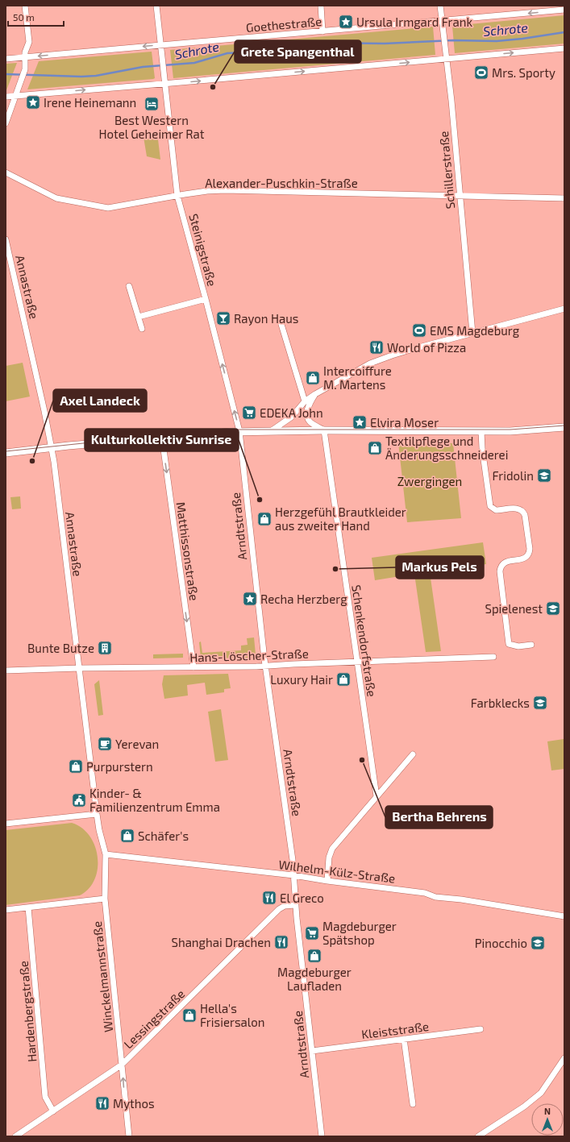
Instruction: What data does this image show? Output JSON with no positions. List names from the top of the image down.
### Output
{
  "streets": {
    "street": [
      "Goethestraße",
      "Schillerstraße",
      "Alexander-Puschkin-Straße",
      "Steinigstraße",
      "Annastraße",
      "Arndtstraße",
      "Matthissonstraße",
      "Schenkendorfstraße",
      "Hans-Löscher-Straße",
      "Wilhelm-Külz-Straße",
      "Winckelmannstraße",
      "Hardenbergstraße",
      "Lessingstraße",
      "Kleiststraße"
    ]
  },
  "crossings": [
    ["Goethestraße", "Schillerstraße"],
    ["Goethestraße", "Steinigstraße"],
    ["Schillerstraße", "Alexander-Puschkin-Straße"],
    ["Alexander-Puschkin-Straße", "Steinigstraße"],
    ["Steinigstraße", "Arndtstraße"],
    ["Annastraße", "Hans-Löscher-Straße"],
    ["Annastraße", "Wilhelm-Külz-Straße"],
    ["Annastraße", "Winckelmannstraße"],
    ["Arndtstraße", "Hans-Löscher-Straße"],
    ["Arndtstraße", "Wilhelm-Külz-Straße"],
    ["Arndtstraße", "Lessingstraße"],
    ["Arndtstraße", "Kleiststraße"],
    ["Matthissonstraße", "Hans-Löscher-Straße"],
    ["Schenkendorfstraße", "Hans-Löscher-Straße"],
    ["Wilhelm-Külz-Straße", "Winckelmannstraße"],
    ["Winckelmannstraße", "Lessingstraße"],
    ["Hardenbergstraße", "Lessingstraße"]
  ],
  "one_way": ["Matthissonstraße"],
  "water": ["Schrote"],
  "parks": ["Zwergingen"],
  "places": {
    "place": [
      "Ursula Irmgard Frank",
      "Irene Heinemann",
      "Elvira Moser",
      "Recha Herzberg"
    ],
    "sports": ["Mrs. Sporty", "EMS Magdeburg"],
    "other": [
      "Grete Spangenthal",
      "Axel Landeck",
      "Kulturkollektiv Sunrise",
      "Markus Pels",
      "Bertha Behrens"
    ],
    "hotel": ["Best Western Hotel Geheimer Rat"],
    "bar": ["Rayon Haus"],
    "restaurant": [
      "World of Pizza",
      "El Greco",
      "Shanghai Drachen",
      "Mythos"
    ],
    "shop": [
      "Intercoiffure M. Martens",
      "Textilpflege und Änderungsschneiderei",
      "Herzgefühl Brautkleider aus zweiter Hand",
      "Luxury Hair",
      "Purpurstern",
      "Schäfer's",
      "Magdeburger Laufladen",
      "Hella's Frisiersalon"
    ],
    "supermarket": ["EDEKA John", "Magdeburger Spätshop"],
    "school or university": [
      "Fridolin",
      "Spielenest",
      "Farbklecks",
      "Pinocchio"
    ],
    "building": ["Bunte Butze"],
    "cafe": ["Yerevan"],
    "public building": ["Kinder- & Familienzentrum Emma"]
  },
  "scale_bar": "50 m",
  "north": "top"
}
